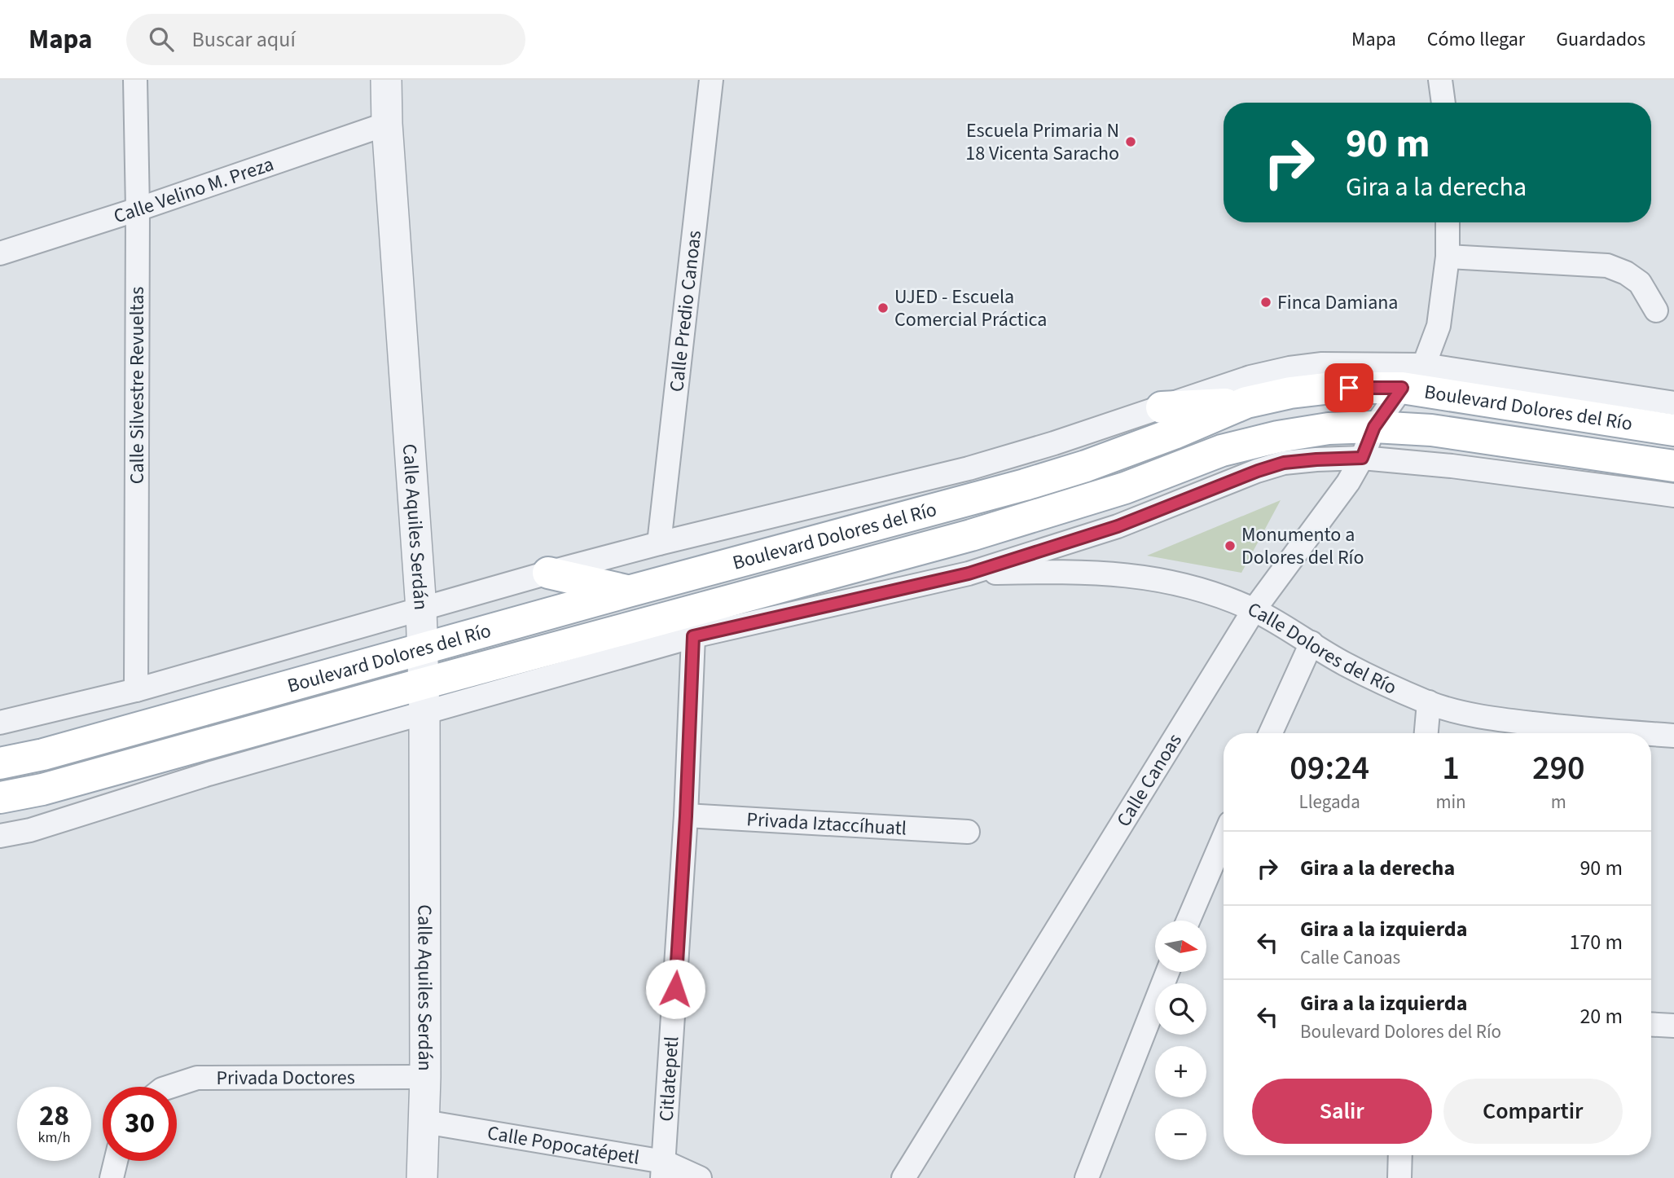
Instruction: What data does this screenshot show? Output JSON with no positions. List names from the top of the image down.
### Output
{
  "streets": {
    "main road": ["Boulevard Dolores del Río"],
    "street": [
      "Calle Velino M. Preza",
      "Calle Predio Canoas",
      "Calle Silvestre Revueltas",
      "Calle Aquiles Serdán",
      "Calle Dolores del Río",
      "Calle Canoas",
      "Privada Iztaccíhuatl",
      "Privada Doctores",
      "Citlatepetl",
      "Calle Popocatépetl"
    ]
  },
  "crossings": [
    ["Calle Velino M. Preza", "Calle Silvestre Revueltas"],
    ["Calle Velino M. Preza", "Calle Aquiles Serdán"],
    ["Boulevard Dolores del Río", "Calle Aquiles Serdán"],
    ["Boulevard Dolores del Río", "Calle Canoas"],
    ["Calle Aquiles Serdán", "Privada Doctores"],
    ["Calle Aquiles Serdán", "Calle Popocatépetl"],
    ["Calle Dolores del Río", "Calle Canoas"],
    ["Privada Iztaccíhuatl", "Citlatepetl"],
    ["Citlatepetl", "Calle Popocatépetl"]
  ],
  "places": [
    "Escuela Primaria N 18 Vicenta Saracho",
    "Finca Damiana",
    "UJED - Escuela Comercial Práctica",
    "Monumento a Dolores del Río"
  ],
  "north": "right",
  "page": {
    "header": "Mapa",
    "search": "Buscar aquí",
    "nav": ["Mapa", "Cómo llegar", "Guardados"],
    "turn": ["90 m", "Gira a la derecha"],
    "eta": [
      "09:24",
      "Llegada",
      "1",
      "min",
      "290",
      "m"
    ],
    "list": [
      {
        "name": "Gira a la derecha",
        "value": "90 m"
      },
      {
        "name": "Gira a la izquierda",
        "note": "Calle Canoas",
        "value": "170 m"
      },
      {
        "name": "Gira a la izquierda",
        "note": "Boulevard Dolores del Río",
        "value": "20 m"
      }
    ],
    "map_buttons": ["+", "−"],
    "buttons": ["Salir", "Compartir"],
    "speed": "28 km/h",
    "limit": "30"
  }
}
